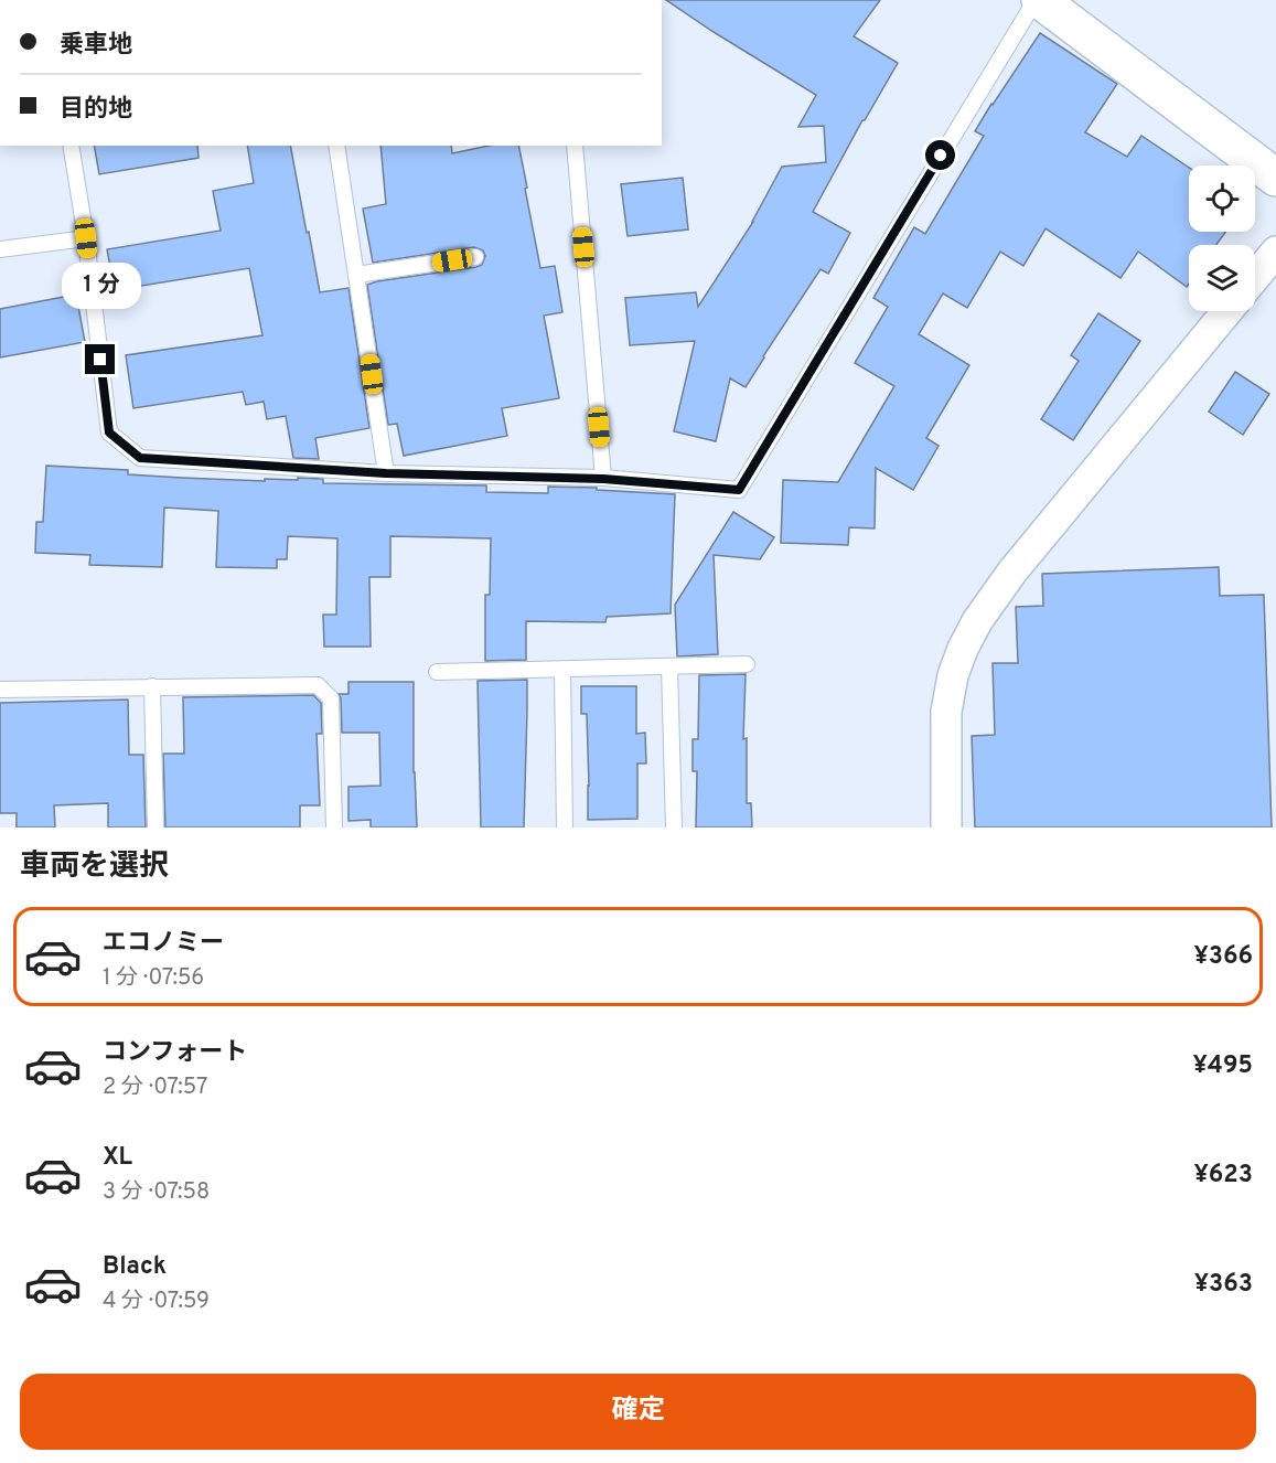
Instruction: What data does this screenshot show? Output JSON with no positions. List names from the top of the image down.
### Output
{
  "page": {
    "banner": ["乗車地", "目的地"],
    "bubble": "1 分",
    "heading": "車両を選択",
    "list": [
      {
        "name": "エコノミー",
        "note": "1 分 · 07:56",
        "value": "¥366"
      },
      {
        "name": "コンフォート",
        "note": "2 分 · 07:57",
        "value": "¥495"
      },
      {
        "name": "XL",
        "note": "3 分 · 07:58",
        "value": "¥623"
      },
      {
        "name": "Black",
        "note": "4 分 · 07:59",
        "value": "¥363"
      }
    ],
    "buttons": "確定"
  }
}
